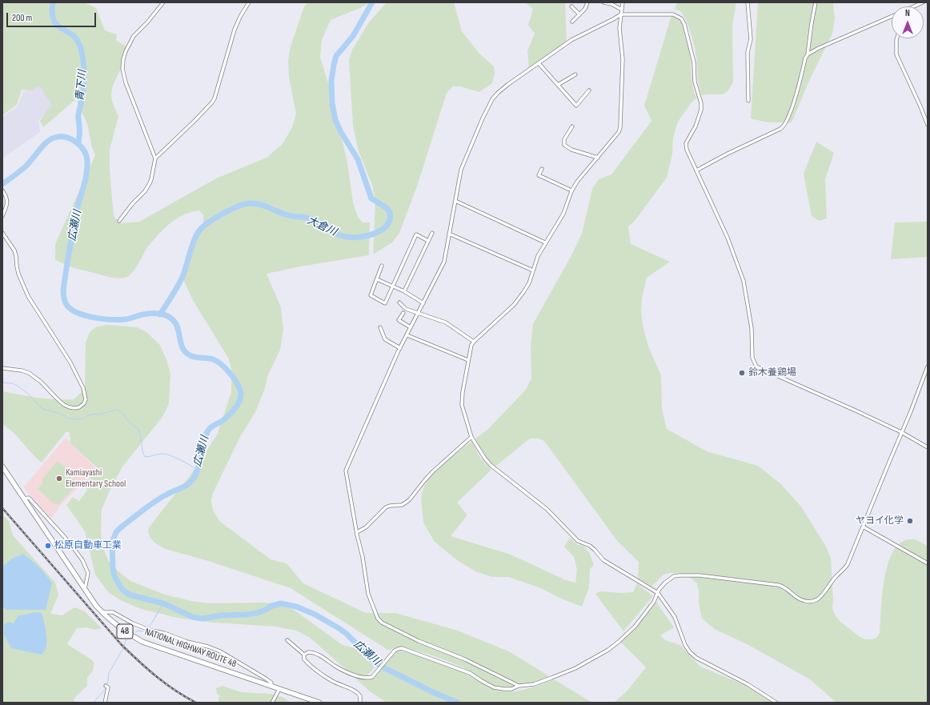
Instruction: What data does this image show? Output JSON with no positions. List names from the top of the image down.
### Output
{
  "streets": {
    "highway": ["48", "NATIONAL HIGHWAY ROUTE 48"]
  },
  "water": ["青下川", "広瀬川", "大倉川"],
  "places": [
    "鈴木養鶏場",
    "Kamiayashi Elementary School",
    "ヤヨイ化学",
    "松原自動車工業"
  ],
  "scale_bar": "200 m",
  "north": "top"
}
